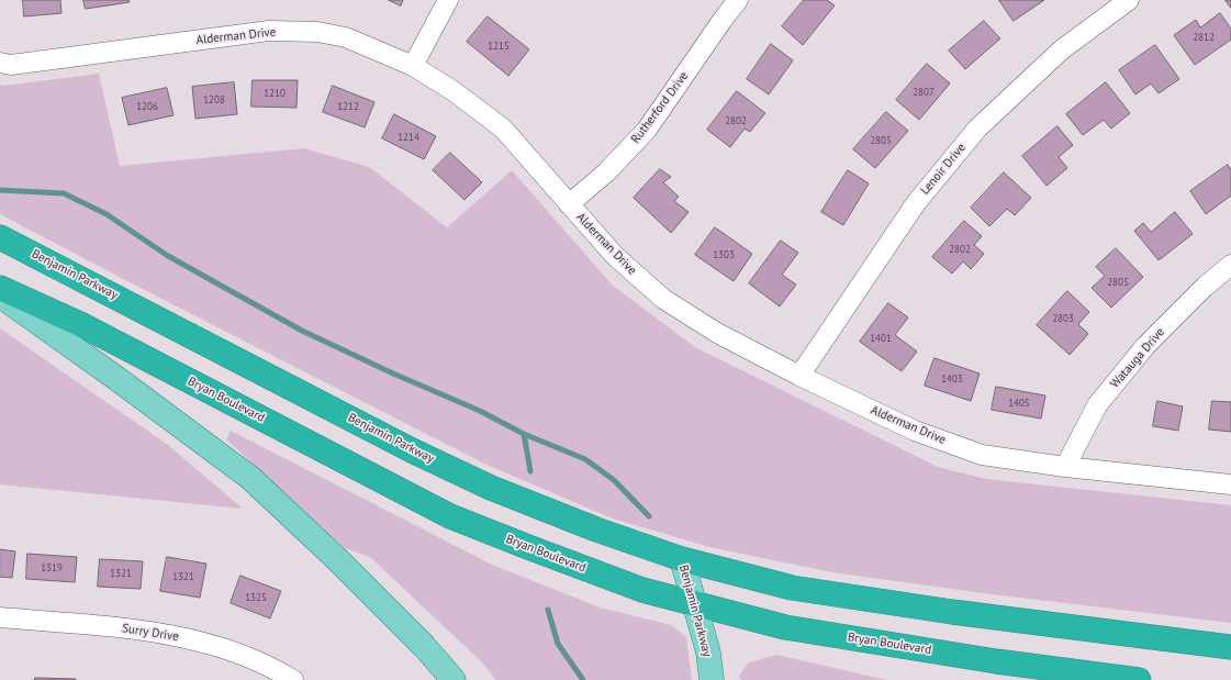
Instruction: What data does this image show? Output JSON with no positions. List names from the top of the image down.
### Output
{
  "streets": {
    "highway": ["Benjamin Parkway", "Bryan Boulevard"],
    "street": [
      "Alderman Drive",
      "Rutherford Drive",
      "Lenoir Drive",
      "Watauga Drive",
      "Surry Drive"
    ]
  },
  "crossings": [
    ["Alderman Drive", "Rutherford Drive"],
    ["Alderman Drive", "Lenoir Drive"],
    ["Alderman Drive", "Watauga Drive"],
    ["Benjamin Parkway", "Bryan Boulevard"]
  ],
  "house_numbers": [
    "2812",
    "1215",
    "2807",
    "1210",
    "1208",
    "1206",
    "1212",
    "2802",
    "1214",
    "2805",
    "2802",
    "1303",
    "2805",
    "2803",
    "1401",
    "1403",
    "1405",
    "1319",
    "1321",
    "1321",
    "1325"
  ]
}
